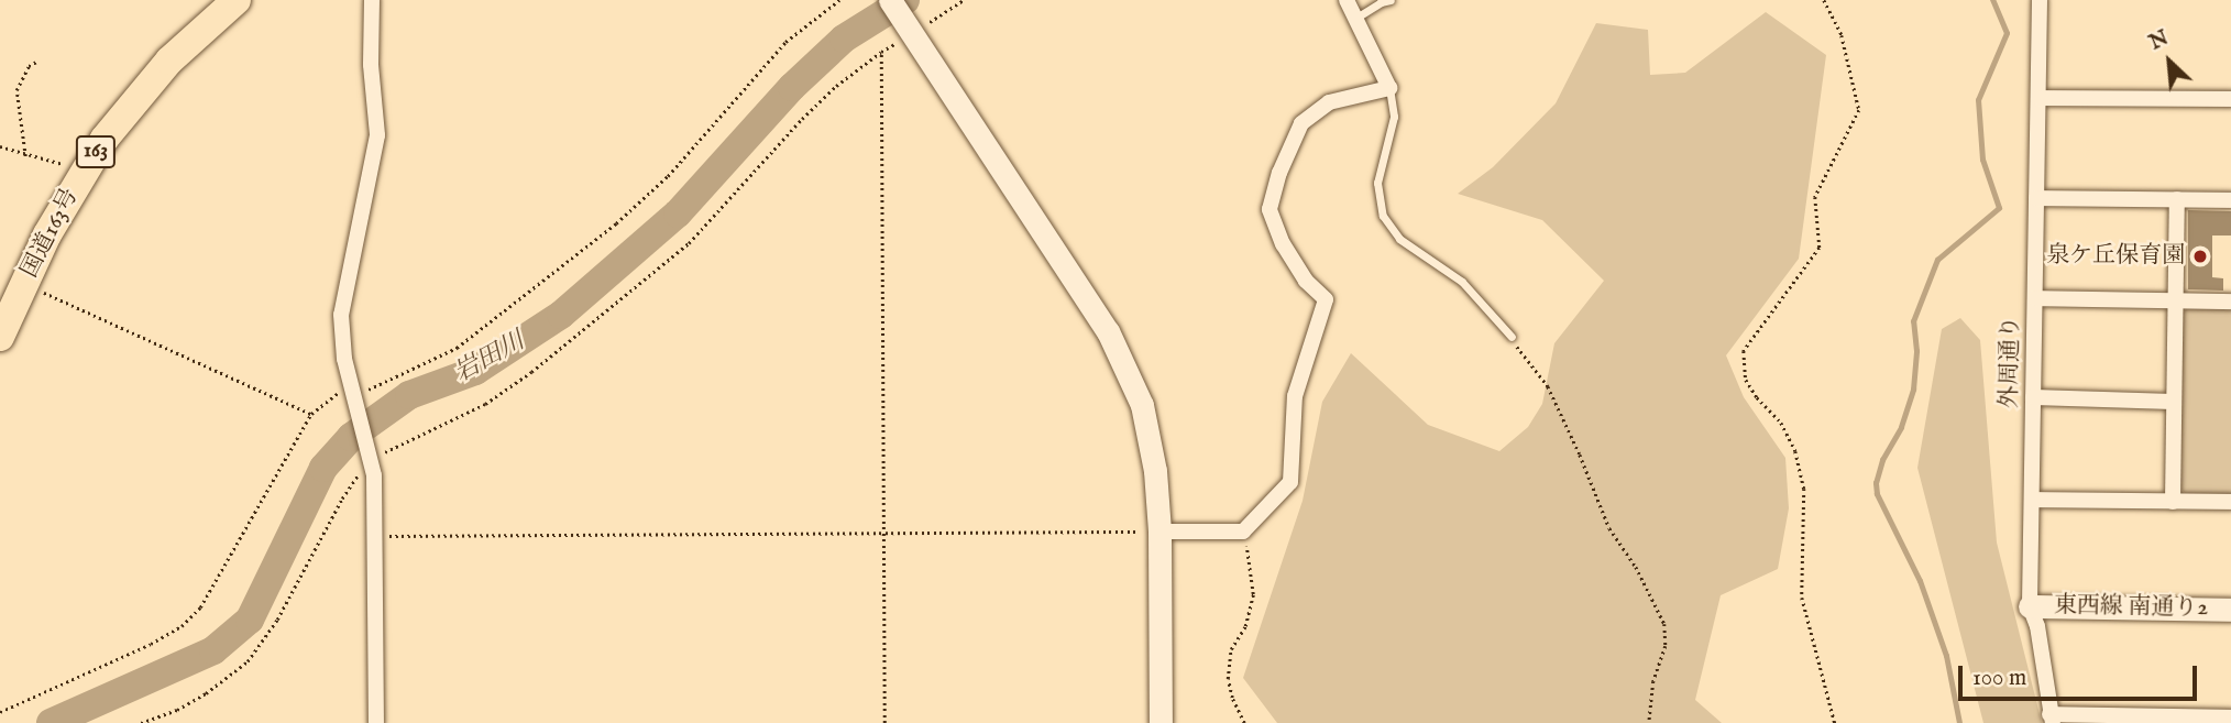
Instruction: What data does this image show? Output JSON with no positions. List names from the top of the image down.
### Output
{
  "streets": {
    "highway": ["163", "国道163号"],
    "street": ["外周通り", "東西線 南通り2"]
  },
  "crossings": [
    ["外周通り", "東西線 南通り2"]
  ],
  "water": ["岩田川"],
  "places": ["泉ケ丘保育園"],
  "scale_bar": "100 m",
  "north": "top left"
}
